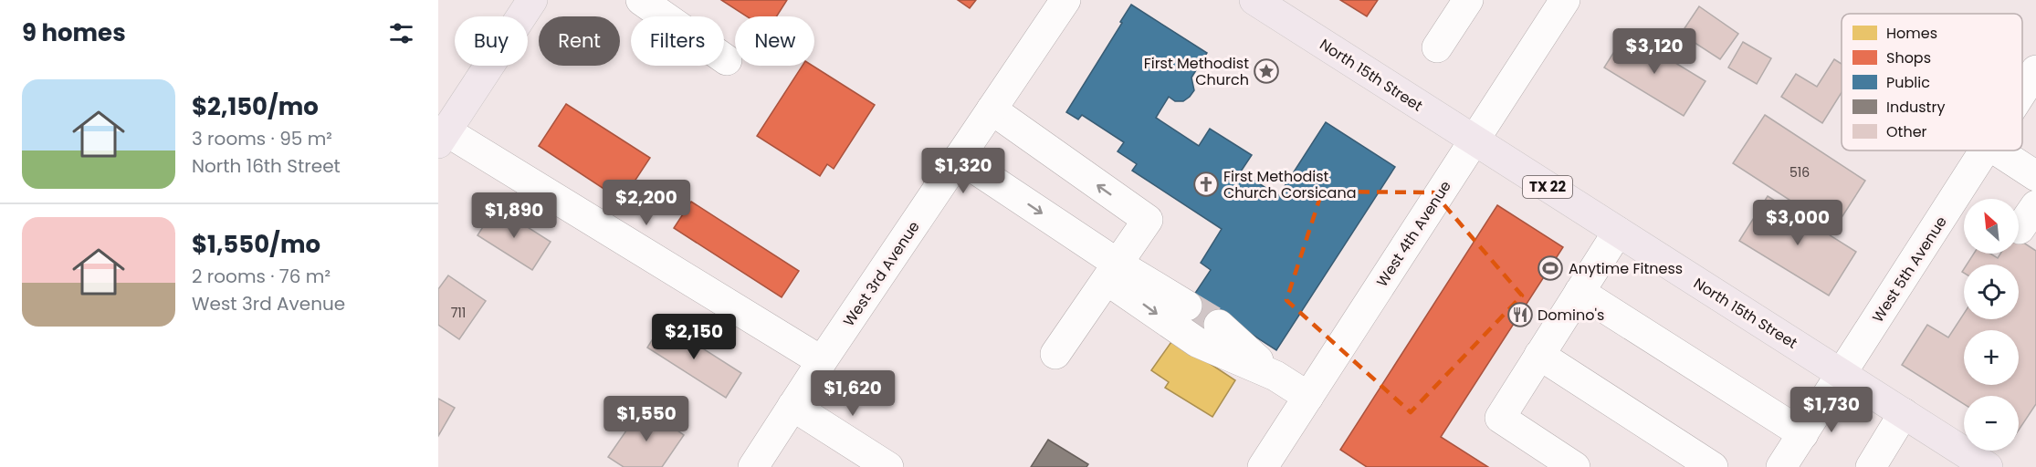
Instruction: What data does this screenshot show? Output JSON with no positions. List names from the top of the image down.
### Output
{
  "streets": {
    "main road": ["North 15th Street", "TX 22"],
    "street": ["West 4th Avenue", "West 5th Avenue", "West 3rd Avenue"]
  },
  "crossings": [
    ["North 15th Street", "West 4th Avenue"],
    ["North 15th Street", "West 5th Avenue"]
  ],
  "places": {
    "place": ["First Methodist Church"],
    "church": ["First Methodist Church Corsicana"],
    "sports": ["Anytime Fitness"],
    "restaurant": ["Domino's"]
  },
  "house_numbers": ["516", "711"],
  "legend": [
    "Homes",
    "Shops",
    "Public",
    "Industry",
    "Other"
  ],
  "north": "top left",
  "page": {
    "heading": "9 homes",
    "chip": [
      "Buy",
      "Rent",
      "Filters",
      "New"
    ],
    "price": [
      "$3,120",
      "$1,320",
      "$2,200",
      "$1,890",
      "$3,000",
      "$2,150",
      "$1,620",
      "$1,730",
      "$1,550"
    ],
    "list": [
      {
        "name": "$2,150/mo",
        "note": "3 rooms · 95 m² · North 16th Street"
      },
      {
        "name": "$1,550/mo",
        "note": "2 rooms · 76 m² · West 3rd Avenue"
      }
    ],
    "map_buttons": ["+", "−"]
  }
}
